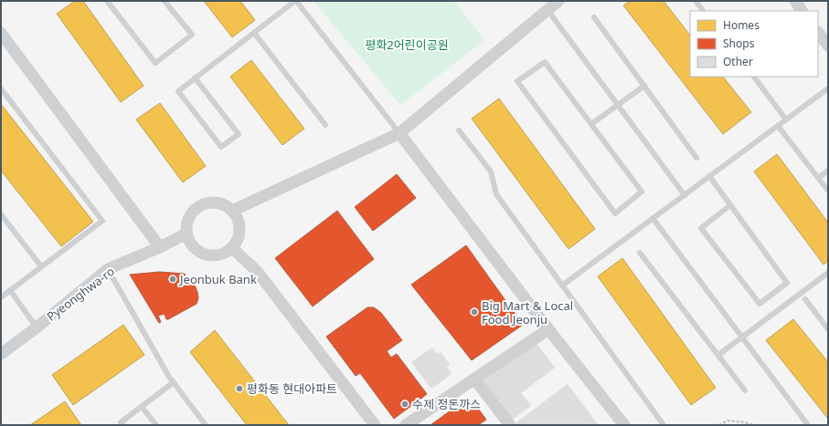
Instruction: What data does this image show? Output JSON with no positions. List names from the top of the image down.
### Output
{
  "streets": {
    "street": ["Pyeonghwa-ro"]
  },
  "parks": ["평화2어린이공원"],
  "places": [
    "Jeonbuk Bank",
    "Big Mart & Local Food Jeonju",
    "평화동 현대아파트",
    "수제 정돈까스"
  ],
  "legend": ["Homes", "Shops", "Other"]
}
